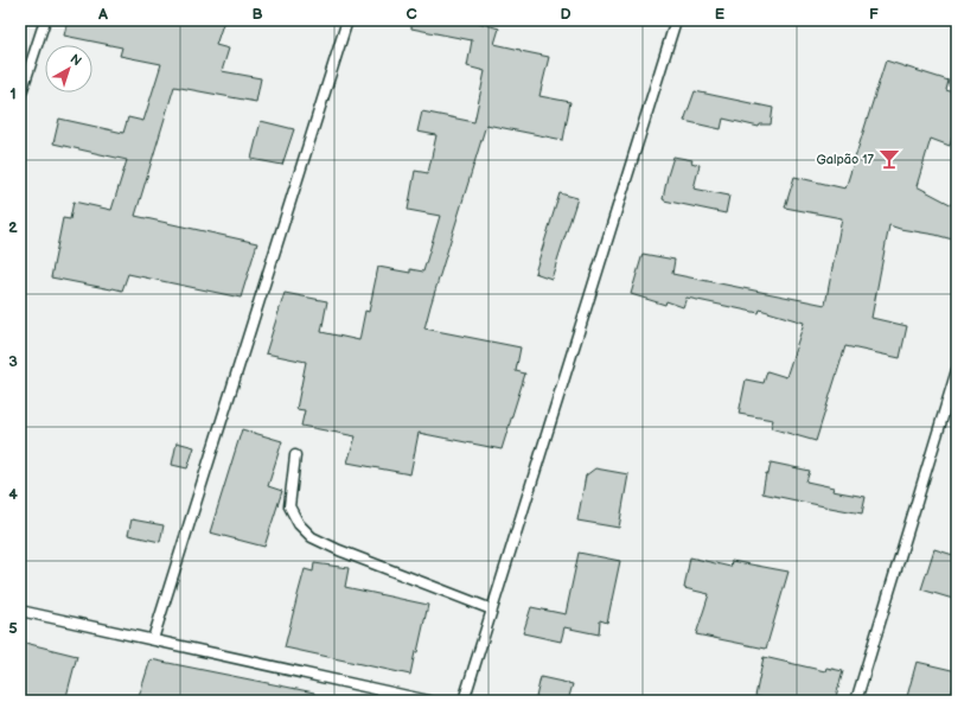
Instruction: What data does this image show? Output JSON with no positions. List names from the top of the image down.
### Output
{
  "places": {
    "bar": ["Galpão 17"]
  },
  "north": "top right",
  "grid": {
    "columns": [
      "A",
      "B",
      "C",
      "D",
      "E",
      "F"
    ],
    "rows": [
      "1",
      "2",
      "3",
      "4",
      "5"
    ]
  }
}
